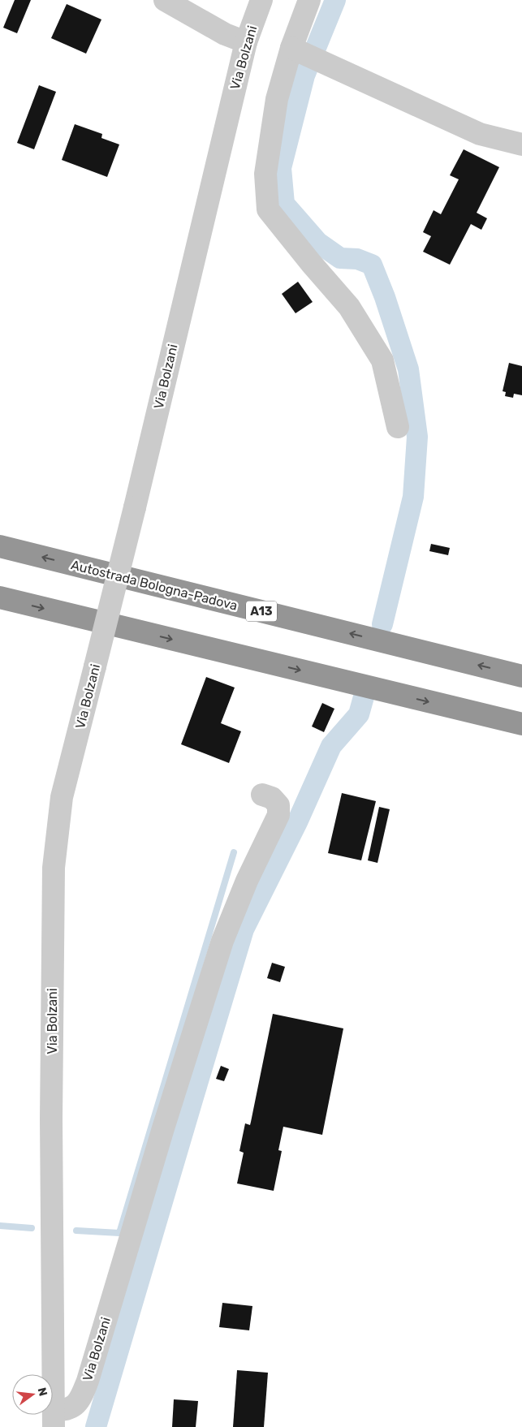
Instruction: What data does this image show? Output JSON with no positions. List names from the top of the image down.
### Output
{
  "streets": {
    "highway": ["Autostrada Bologna-Padova", "A13"],
    "street": ["Via Bolzani"]
  },
  "north": "right"
}
